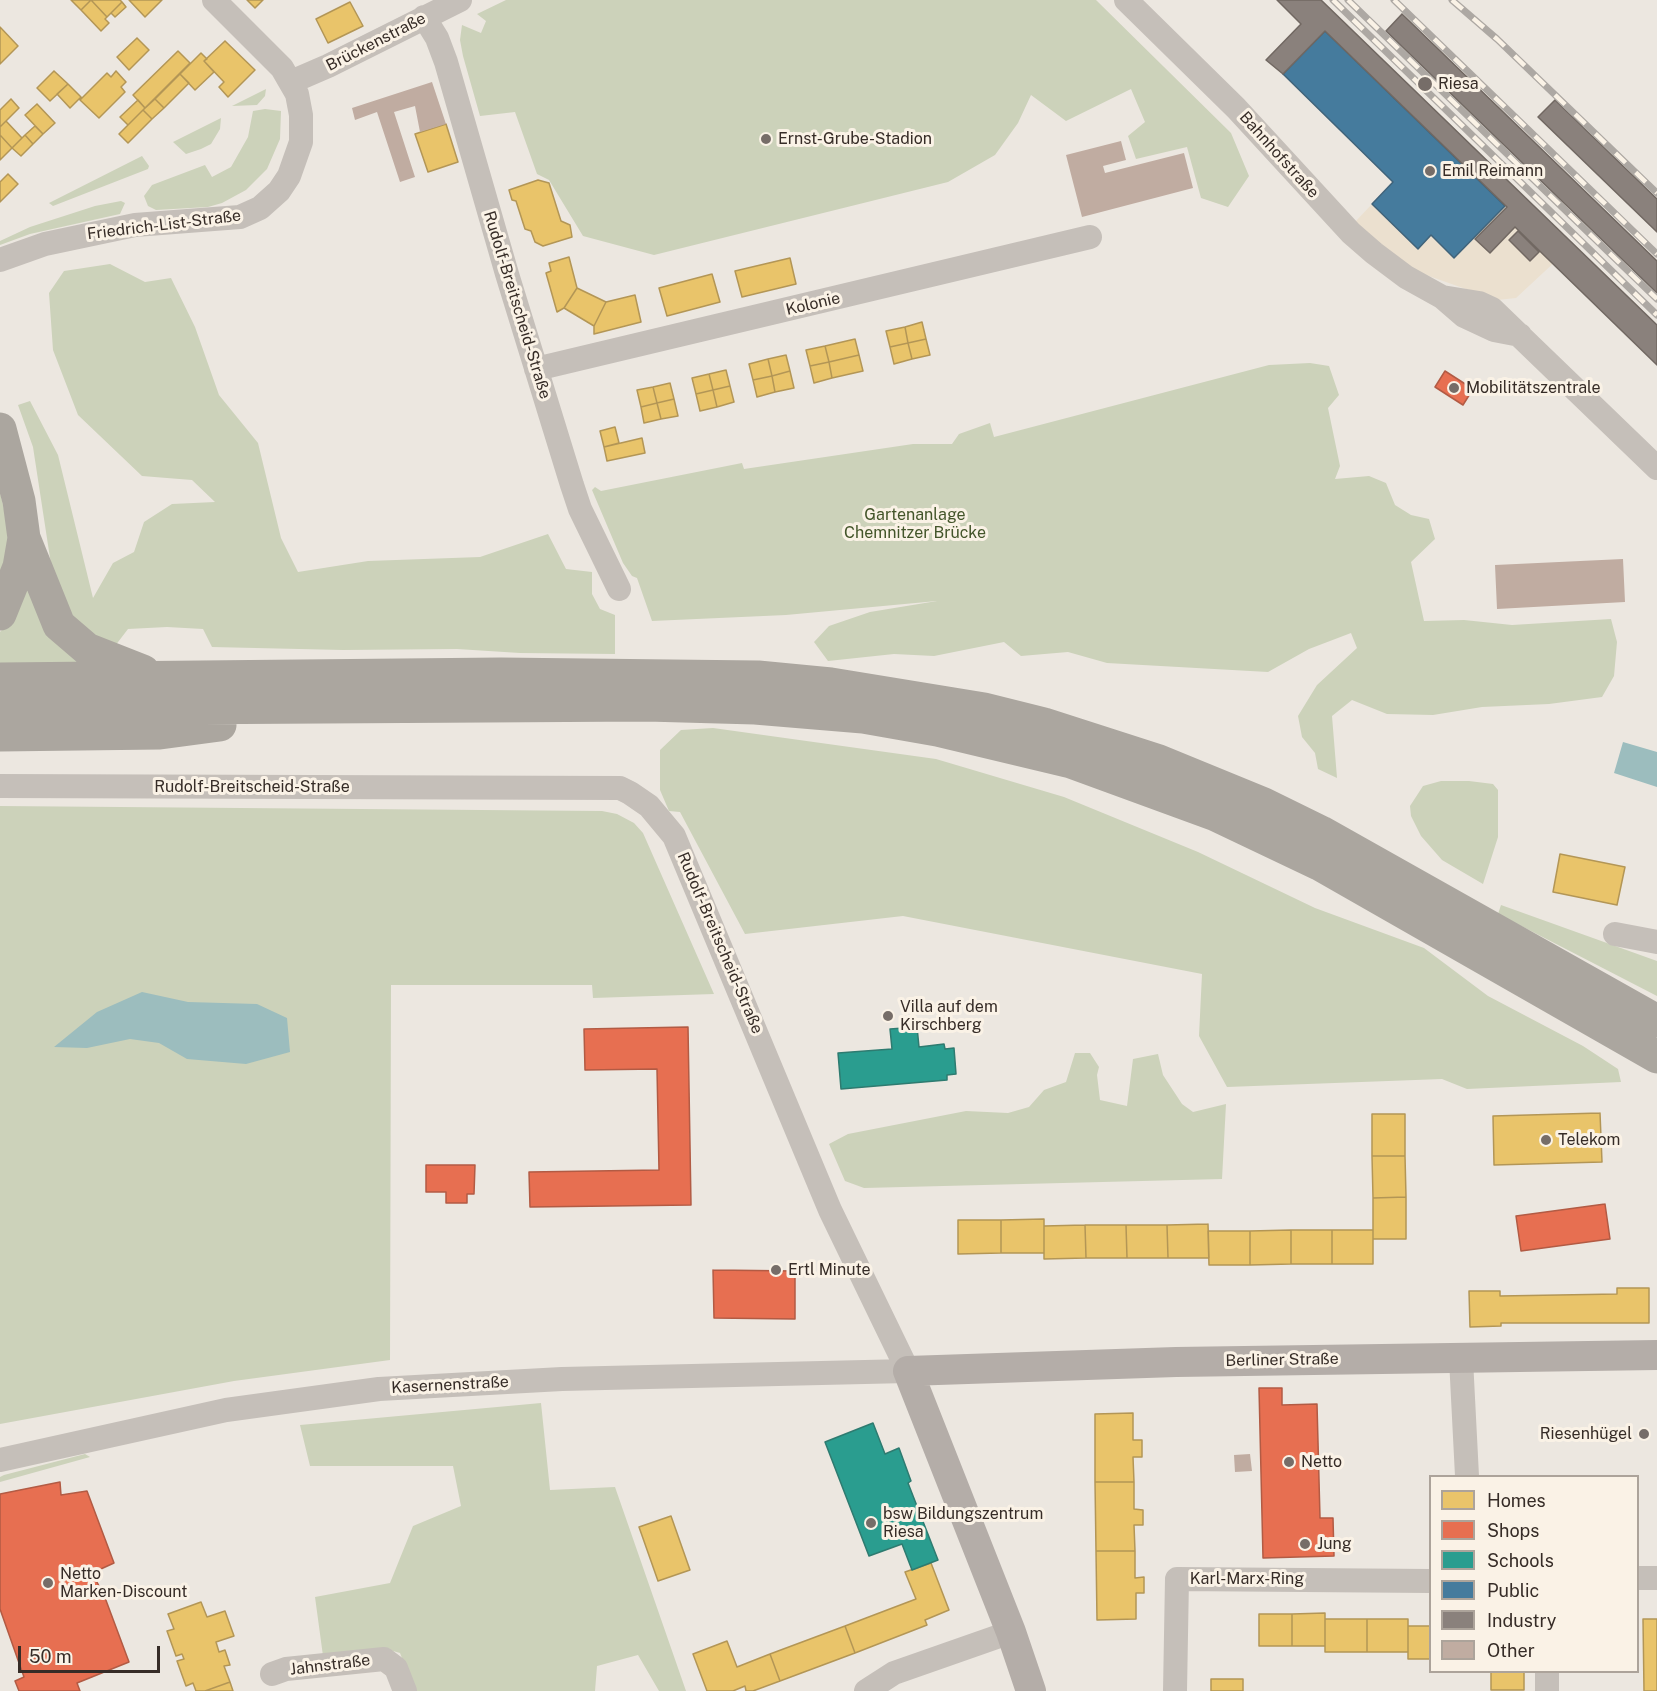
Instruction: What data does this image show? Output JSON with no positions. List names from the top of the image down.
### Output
{
  "streets": {
    "main road": ["Rudolf-Breitscheid-Straße", "Berliner Straße"],
    "street": [
      "Brückenstraße",
      "Bahnhofstraße",
      "Friedrich-List-Straße",
      "Kolonie",
      "Kasernenstraße",
      "Karl-Marx-Ring",
      "Jahnstraße"
    ]
  },
  "crossings": [
    ["Brückenstraße", "Friedrich-List-Straße"],
    ["Brückenstraße", "Rudolf-Breitscheid-Straße"],
    ["Kolonie", "Rudolf-Breitscheid-Straße"],
    ["Rudolf-Breitscheid-Straße", "Berliner Straße"],
    ["Rudolf-Breitscheid-Straße", "Kasernenstraße"],
    ["Berliner Straße", "Kasernenstraße"]
  ],
  "parks": ["Gartenanlage Chemnitzer Brücke"],
  "places": [
    "Riesa",
    "Ernst-Grube-Stadion",
    "Emil Reimann",
    "Mobilitätszentrale",
    "Villa auf dem Kirschberg",
    "Telekom",
    "Ertl Minute",
    "Riesenhügel",
    "Netto",
    "bsw Bildungszentrum Riesa",
    "Jung",
    "Netto Marken-Discount"
  ],
  "legend": [
    "Homes",
    "Shops",
    "Schools",
    "Public",
    "Industry",
    "Other"
  ],
  "scale_bar": "50 m"
}
